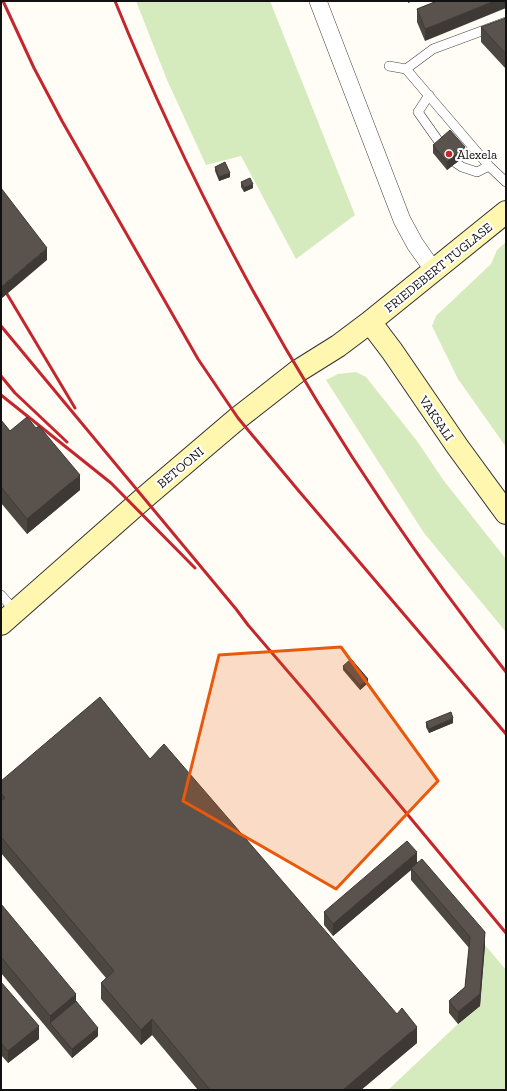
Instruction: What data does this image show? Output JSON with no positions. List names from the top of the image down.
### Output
{
  "streets": {
    "street": ["FRIEDEBERT TUGLASE", "VAKSALI", "BETOONI"]
  },
  "crossings": [
    ["FRIEDEBERT TUGLASE", "VAKSALI"],
    ["FRIEDEBERT TUGLASE", "BETOONI"],
    ["VAKSALI", "BETOONI"]
  ],
  "places": ["Alexela"]
}
